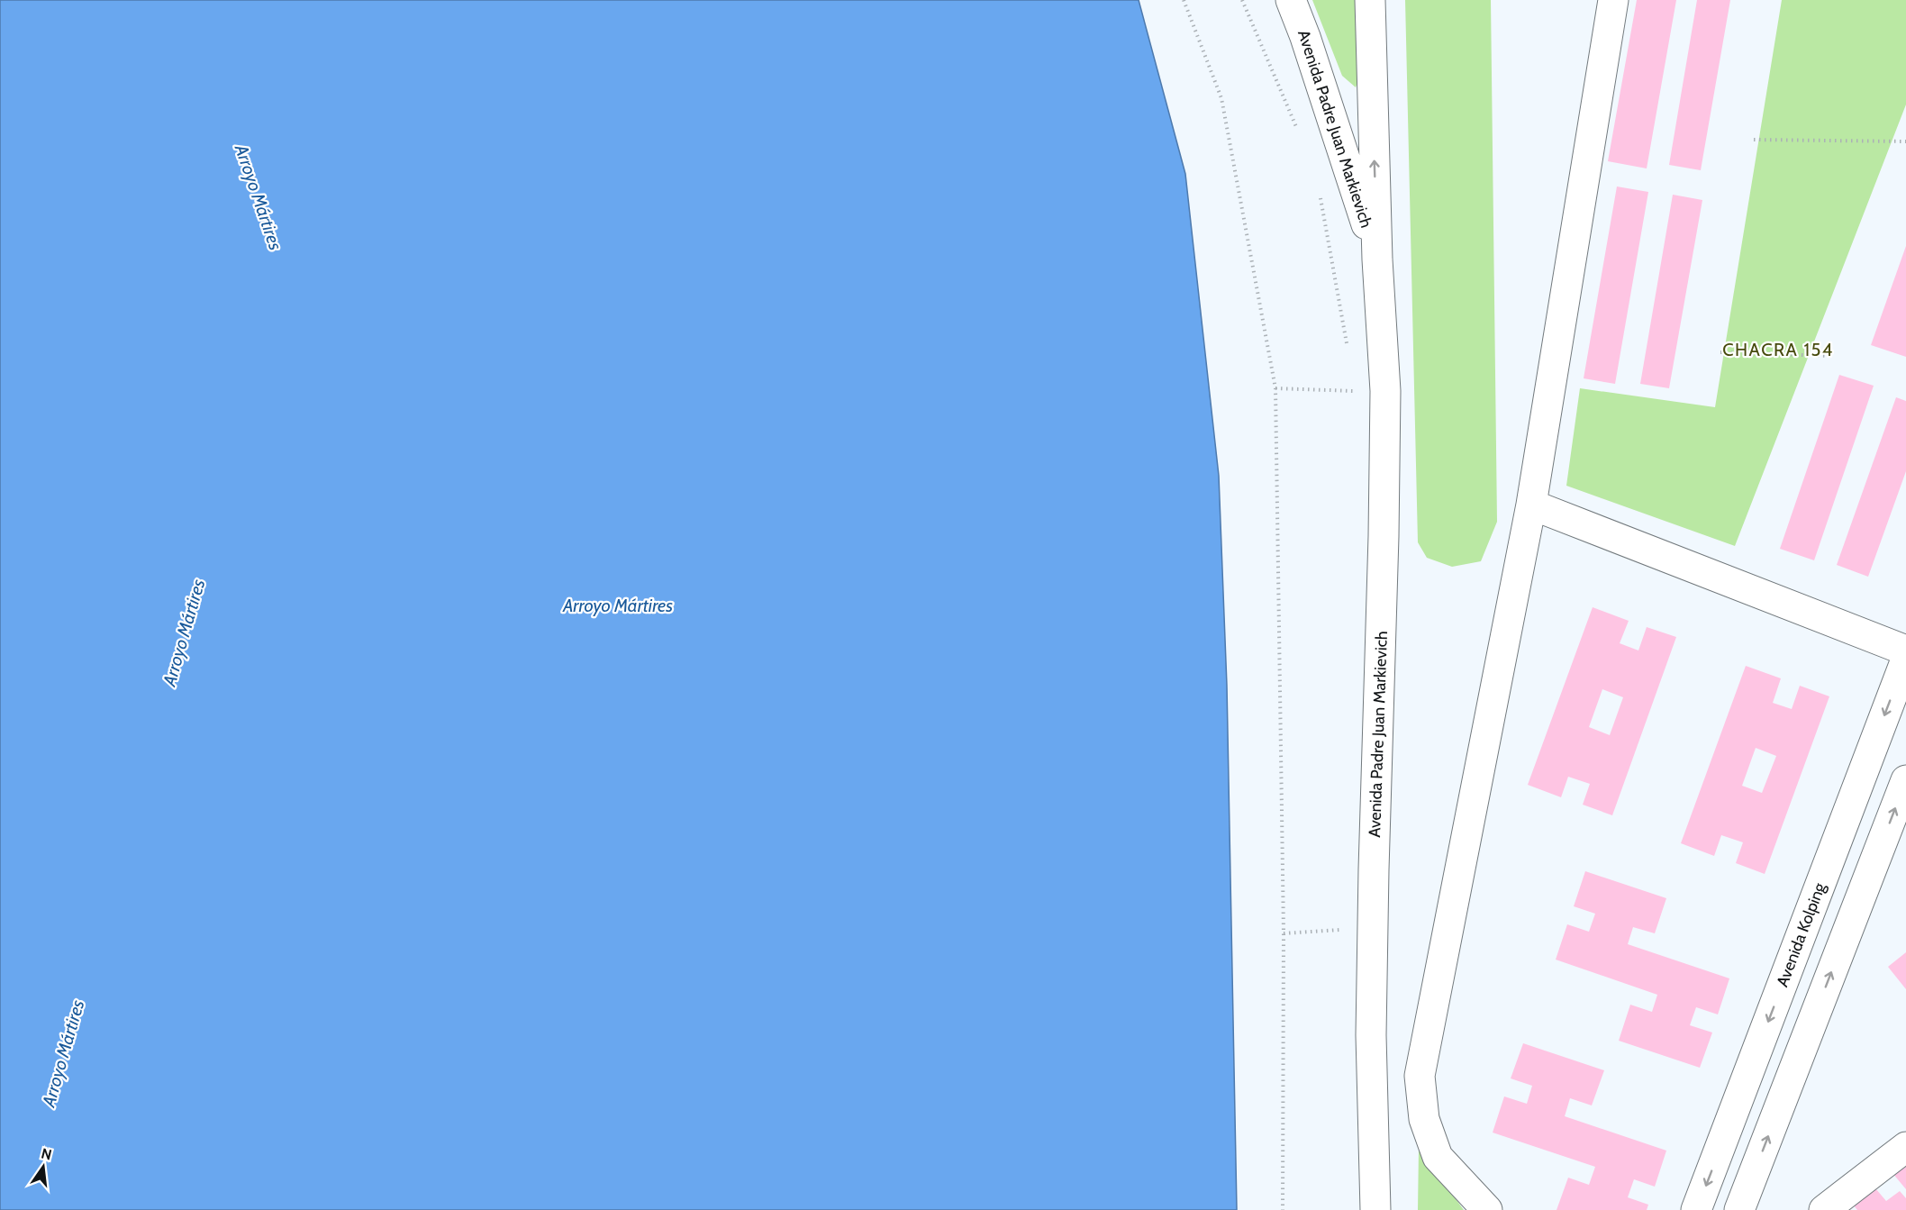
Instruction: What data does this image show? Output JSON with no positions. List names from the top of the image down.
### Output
{
  "streets": {
    "street": ["Avenida Padre Juan Markievich", "Avenida Kolping"]
  },
  "districts": ["CHACRA 154"],
  "water": ["Arroyo Mártires"],
  "north": "top"
}
